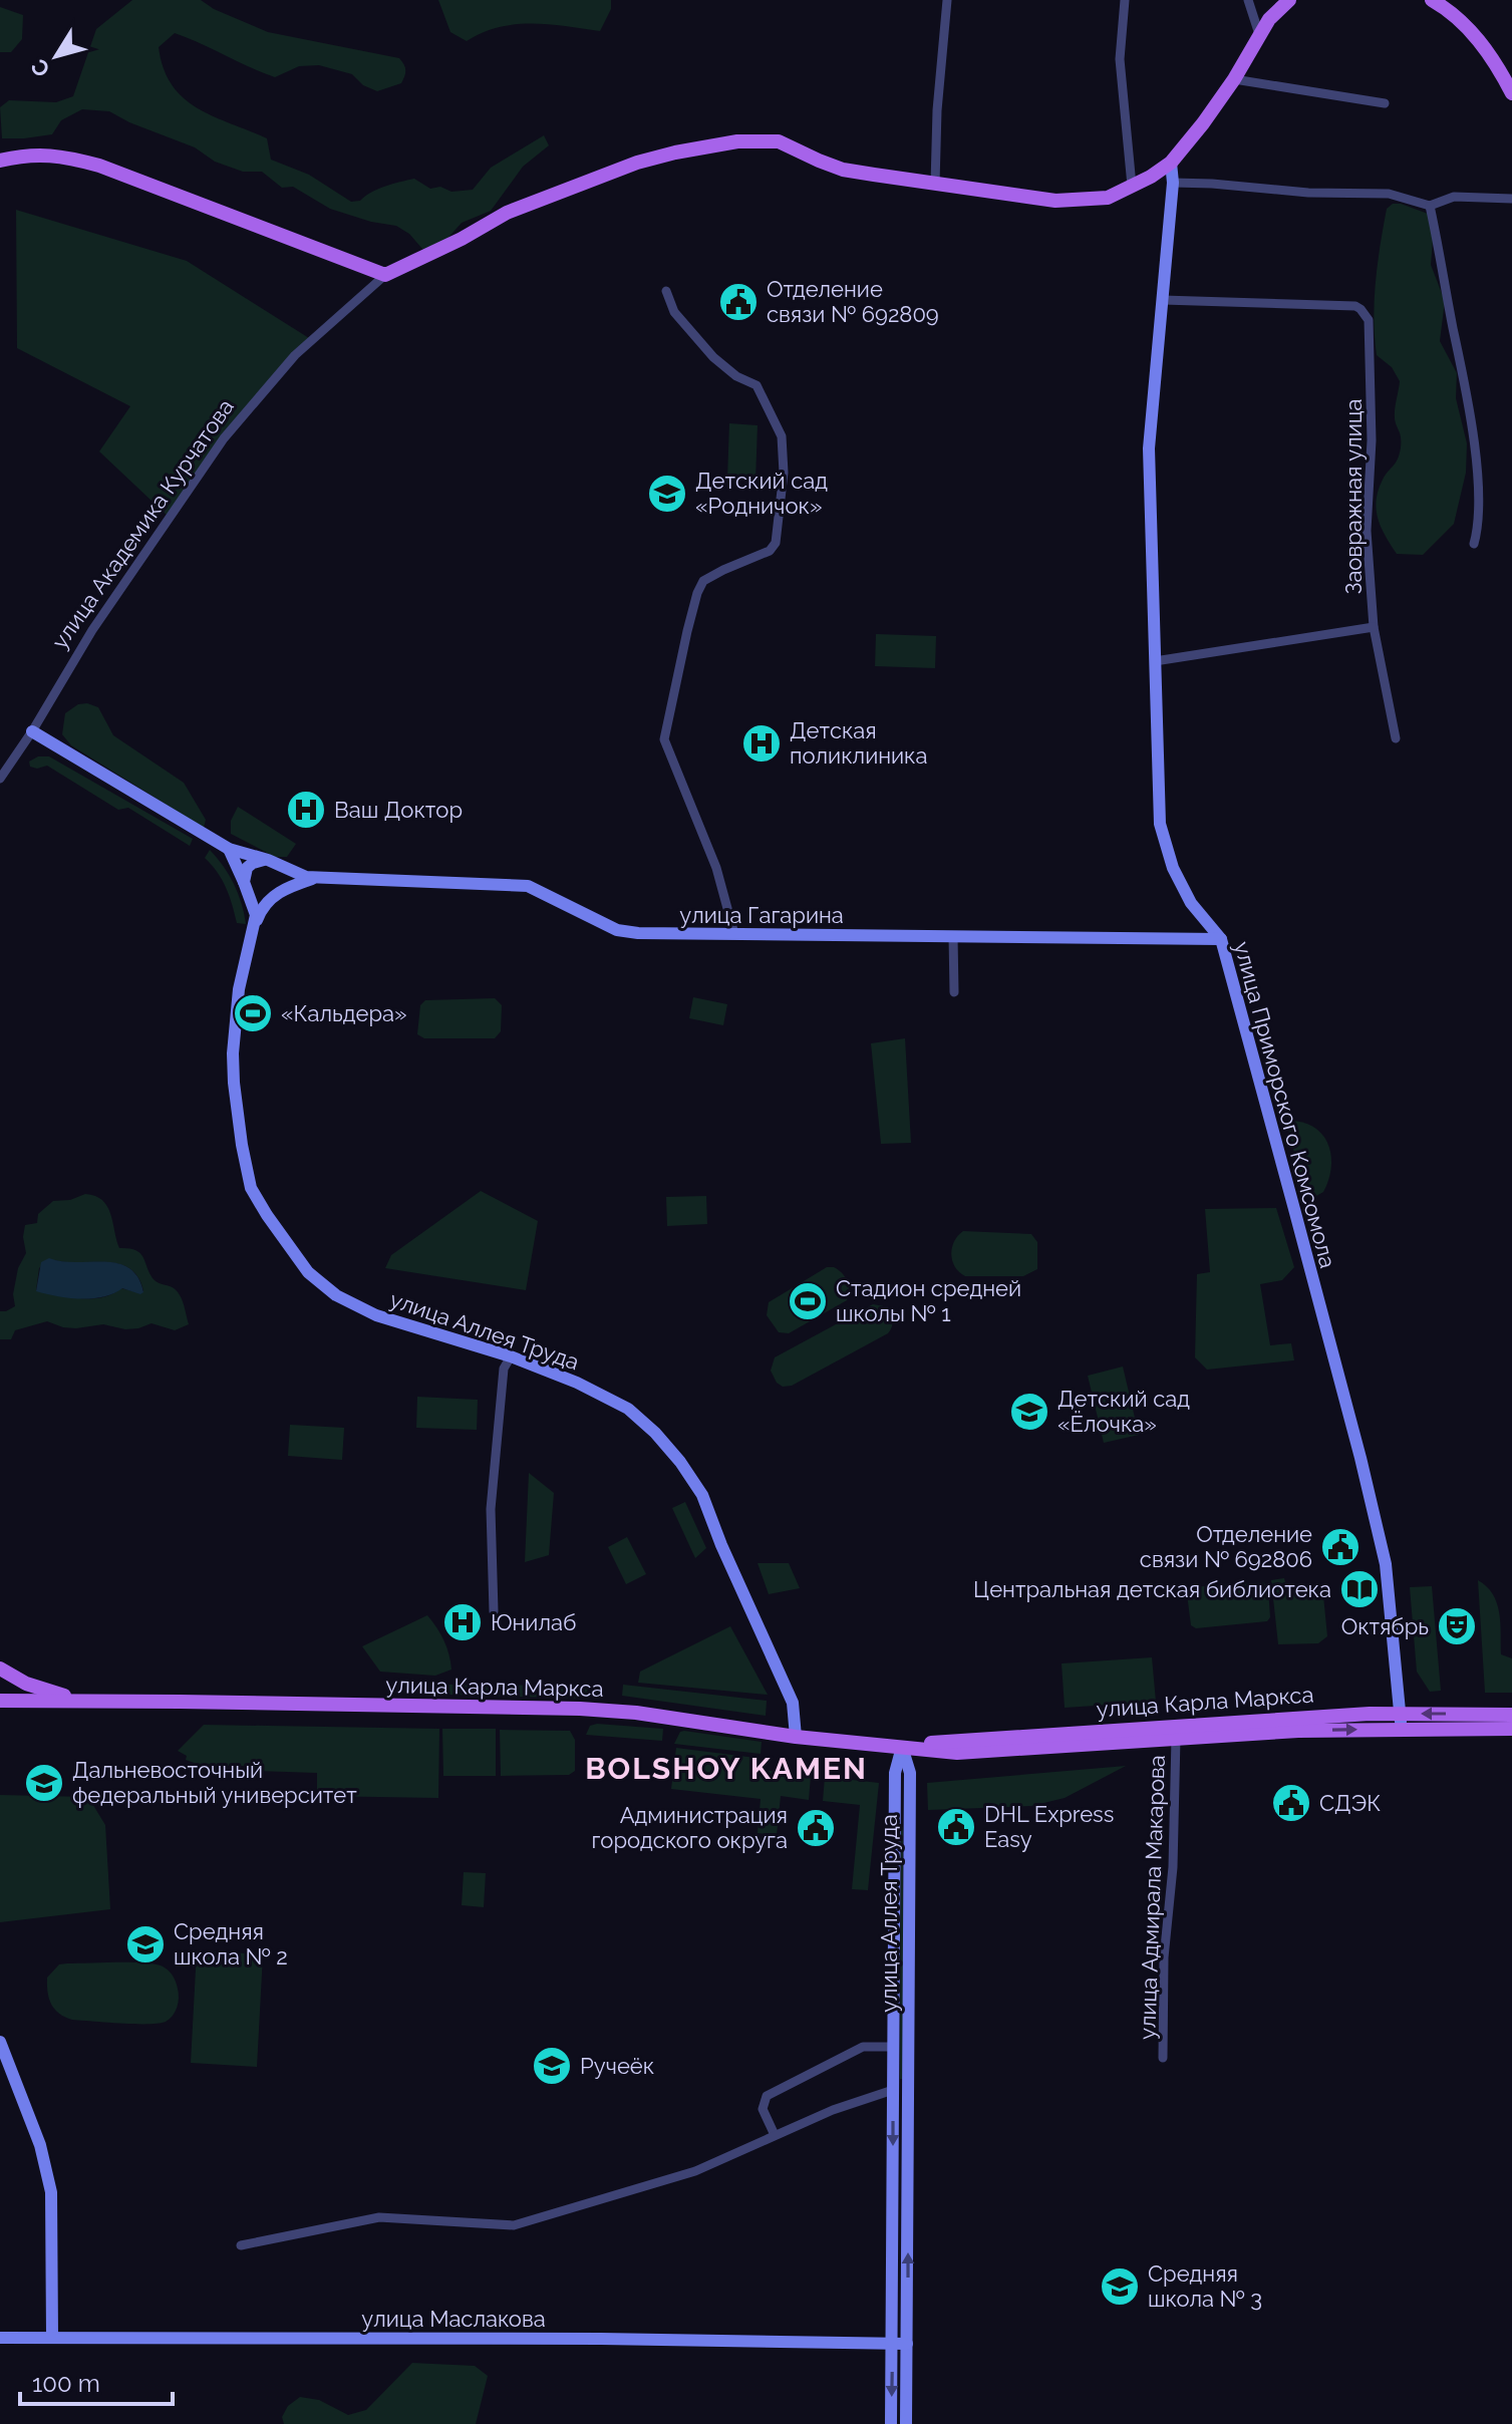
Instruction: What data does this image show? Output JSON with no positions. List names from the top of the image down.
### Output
{
  "streets": {
    "main road": ["улица Академика Курчатова", "улица Карла Маркса"],
    "street": [
      "Заовражная улица",
      "улица Гагарина",
      "улица Приморского Комсомола",
      "улица Аллея Труда",
      "улица Адмирала Макарова",
      "улица Маслакова"
    ]
  },
  "crossings": [
    ["Заовражная улица", "улица Приморского Комсомола"],
    ["улица Академика Курчатова", "улица Приморского Комсомола"],
    ["улица Гагарина", "улица Приморского Комсомола"],
    ["улица Приморского Комсомола", "улица Карла Маркса"],
    ["улица Аллея Труда", "улица Карла Маркса"],
    ["улица Аллея Труда", "улица Маслакова"],
    ["улица Карла Маркса", "улица Адмирала Макарова"]
  ],
  "districts": ["BOLSHOY KAMEN"],
  "places": {
    "public building": [
      "Отделение связи № 692809",
      "Отделение связи № 692806",
      "СДЭК",
      "DHL Express Easy",
      "Администрация городского округа"
    ],
    "school or university": [
      "Детский сад «Родничок»",
      "Детский сад «Ёлочка»",
      "Дальневосточный федеральный университет",
      "Средняя школа № 2",
      "Ручеёк",
      "Средняя школа № 3"
    ],
    "hospital": ["Детская поликлиника", "Ваш Доктор", "Юнилаб"],
    "sports": ["«Кальдера»", "Стадион средней школы № 1"],
    "library": ["Центральная детская библиотека"],
    "theatre": ["Октябрь"]
  },
  "scale_bar": "100 m",
  "north": "bottom left"
}
